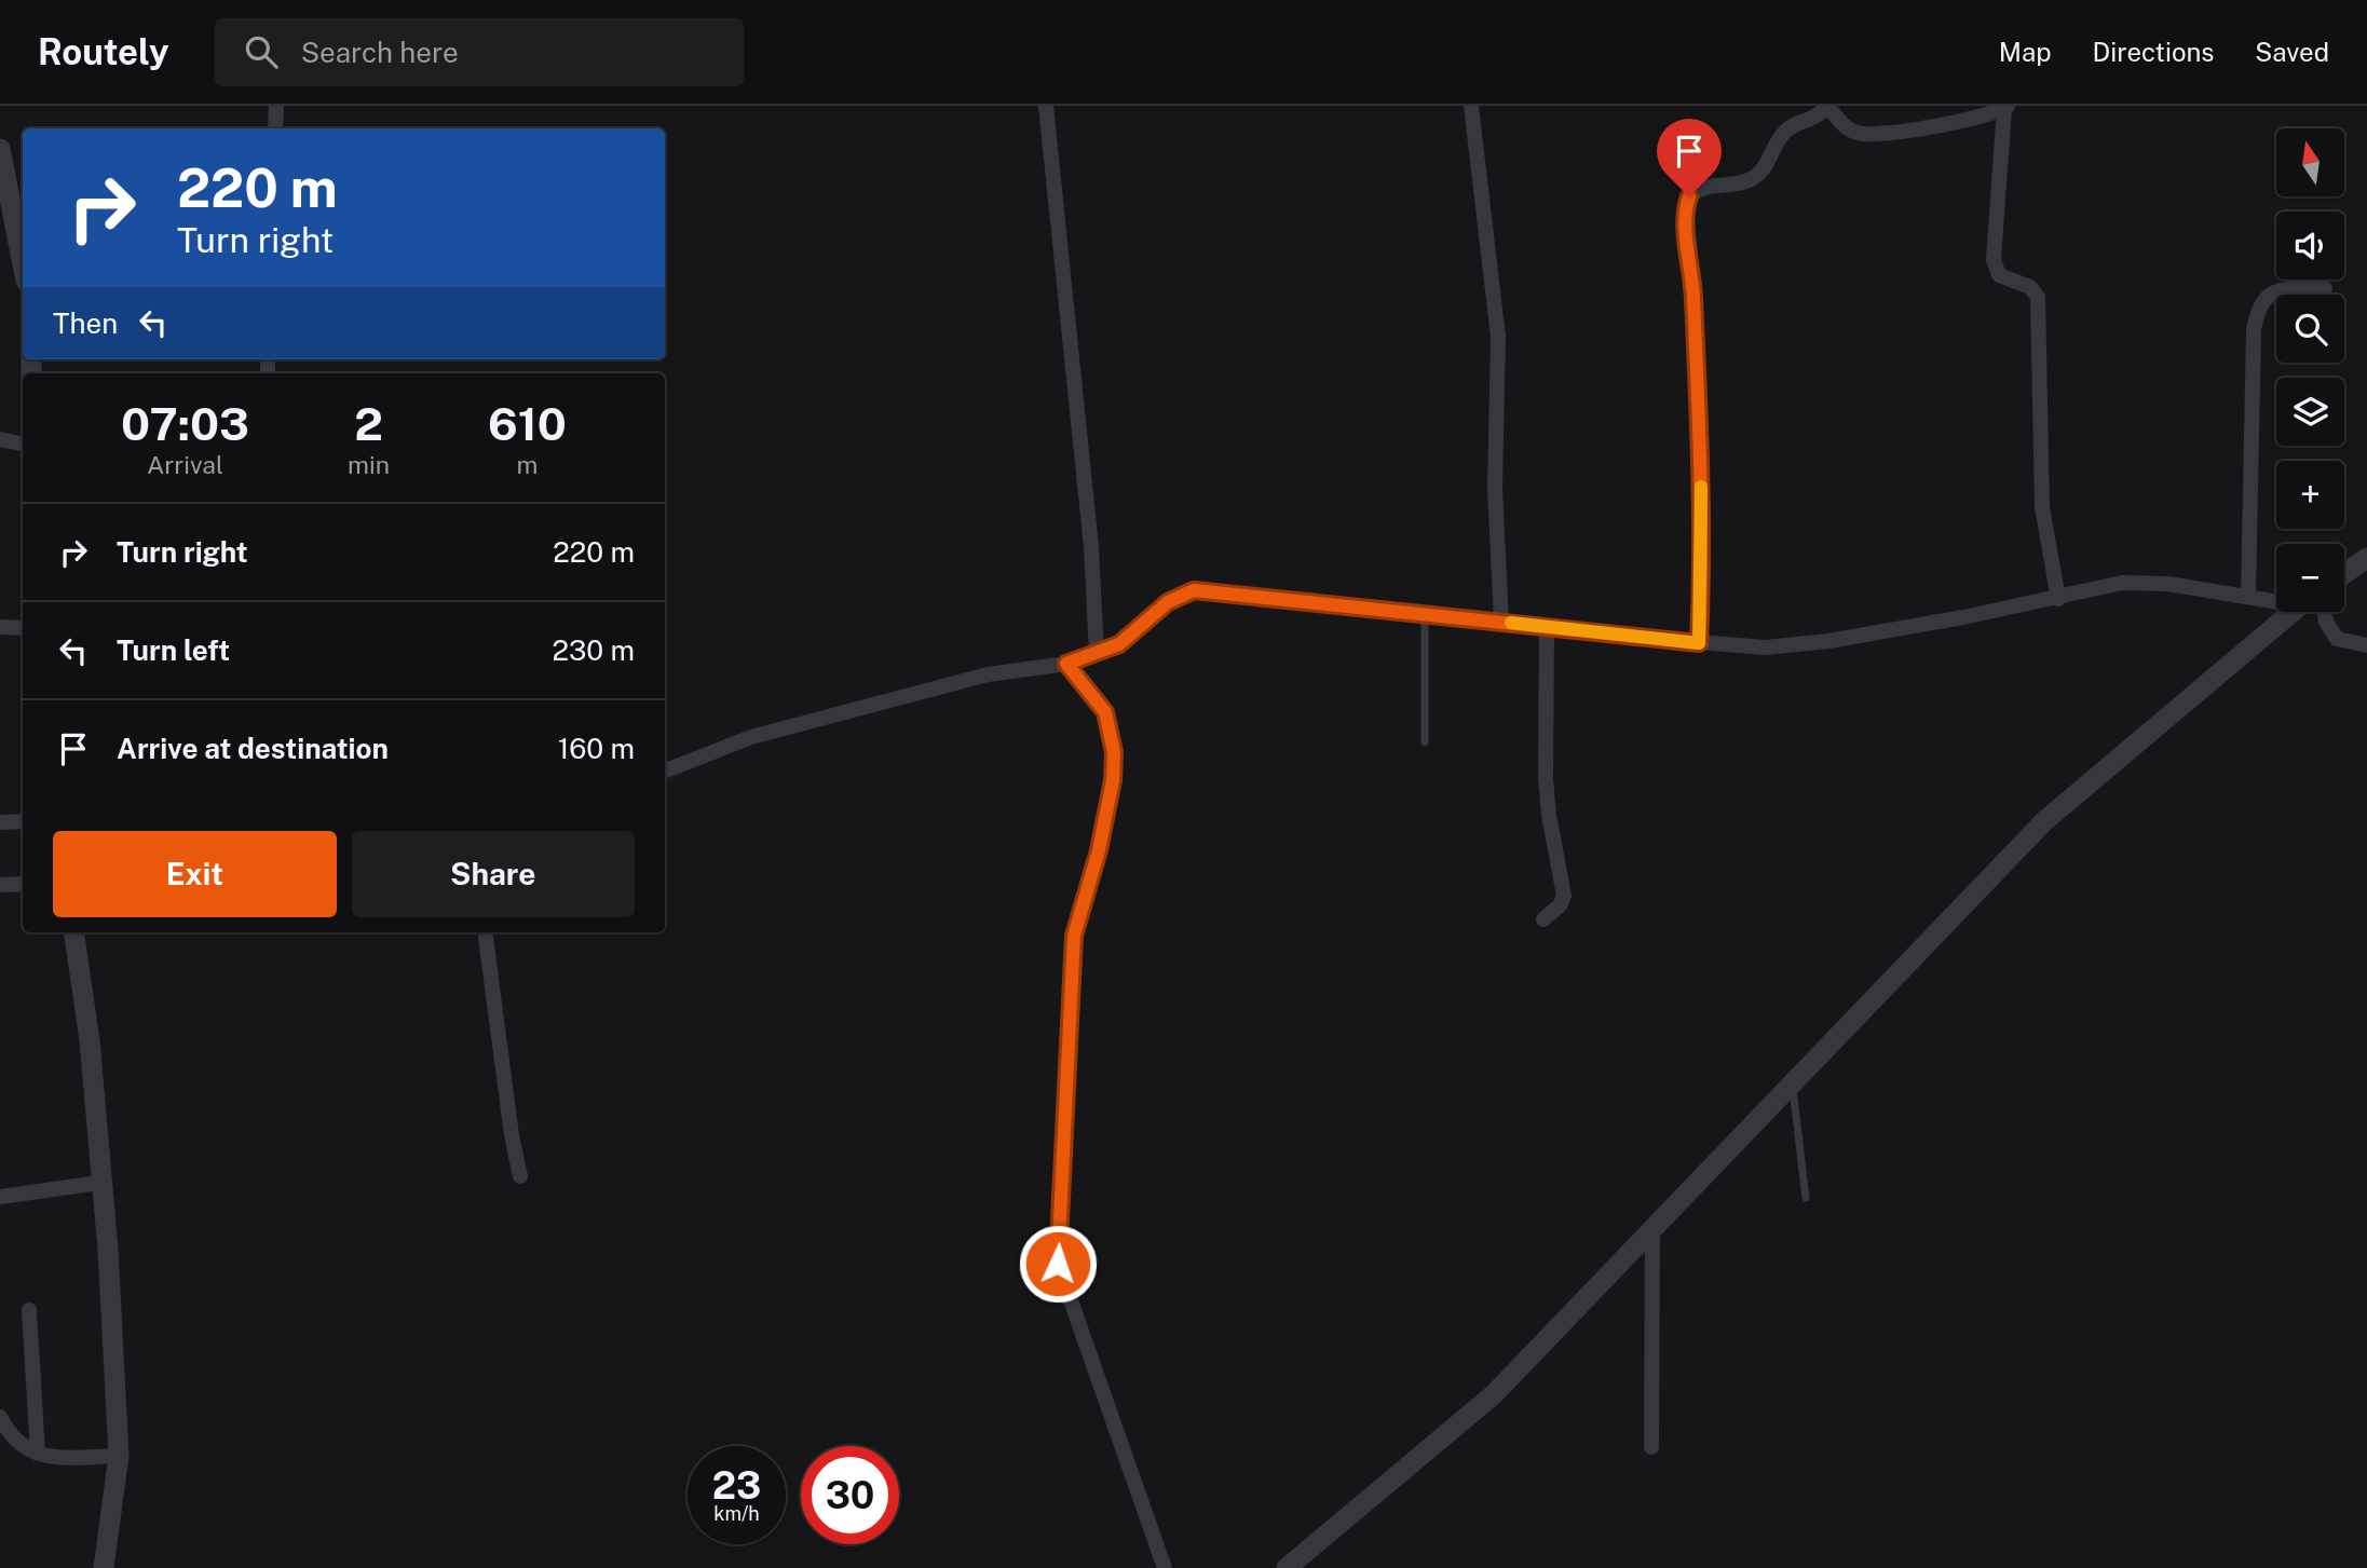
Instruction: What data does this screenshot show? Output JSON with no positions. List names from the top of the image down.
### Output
{
  "north": "top",
  "page": {
    "header": "Routely",
    "search": "Search here",
    "nav": ["Map", "Directions", "Saved"],
    "map_buttons": ["+", "−"],
    "turn": ["220 m", "Turn right"],
    "then": "Then",
    "eta": [
      "07:03",
      "Arrival",
      "2",
      "min",
      "610",
      "m"
    ],
    "list": [
      {
        "name": "Turn right",
        "value": "220 m"
      },
      {
        "name": "Turn left",
        "value": "230 m"
      },
      {
        "name": "Arrive at destination",
        "value": "160 m"
      }
    ],
    "buttons": ["Exit", "Share"],
    "speed": "23 km/h",
    "limit": "30"
  }
}
